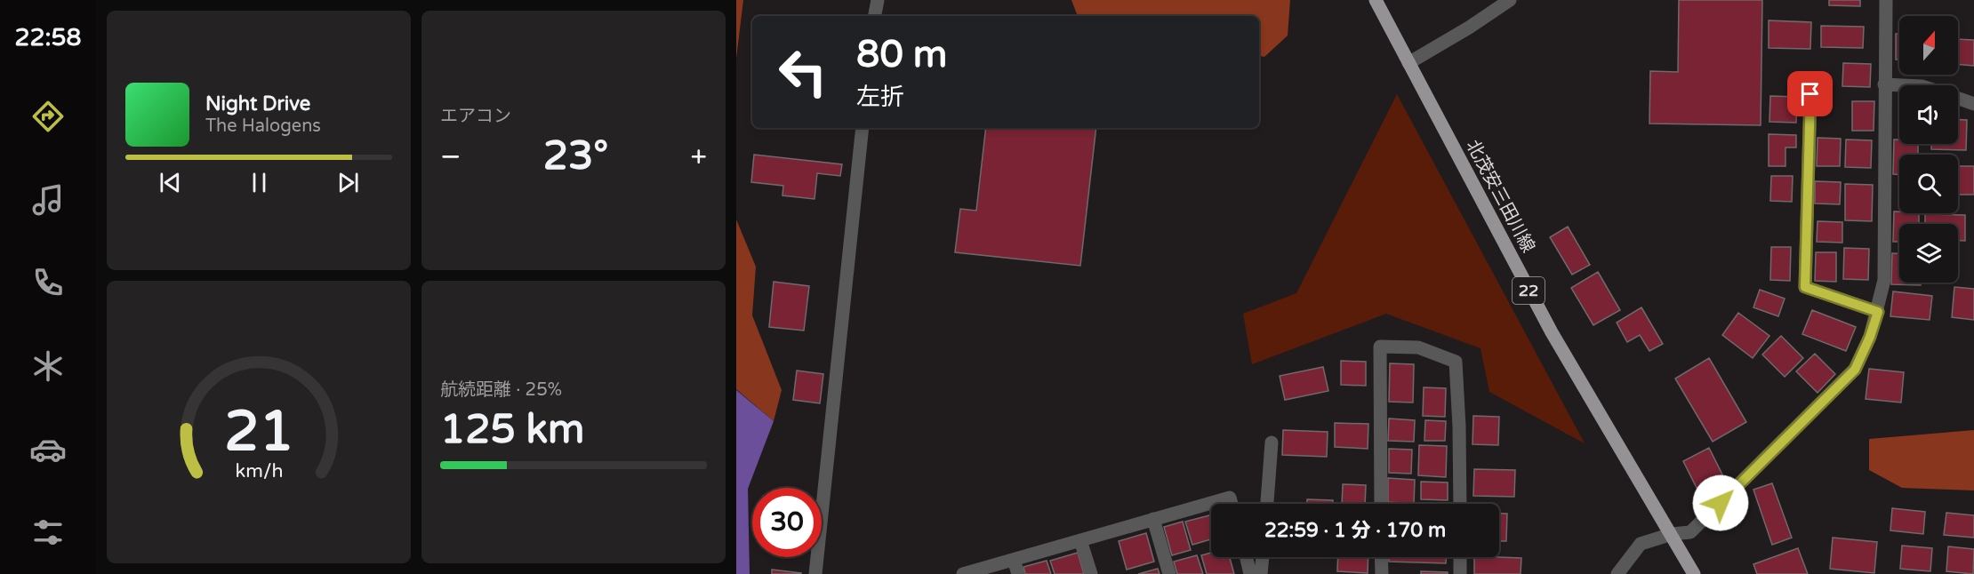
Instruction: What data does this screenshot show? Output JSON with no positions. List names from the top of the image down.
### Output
{
  "streets": {
    "main road": ["北茂安三田川線", "22"]
  },
  "north": "top",
  "page": {
    "tabs": "22:58",
    "tile": [
      "エアコン",
      ["航続距離 · 25%", "125 km"]
    ],
    "turn": ["80 m", "左折"],
    "song": ["Night Drive", "The Halogens"],
    "heat": ["−", "23°", "+"],
    "limit": "30",
    "trip": "22:59 · 1 分 · 170 m",
    "gauge": ["21", "km/h"]
  }
}
